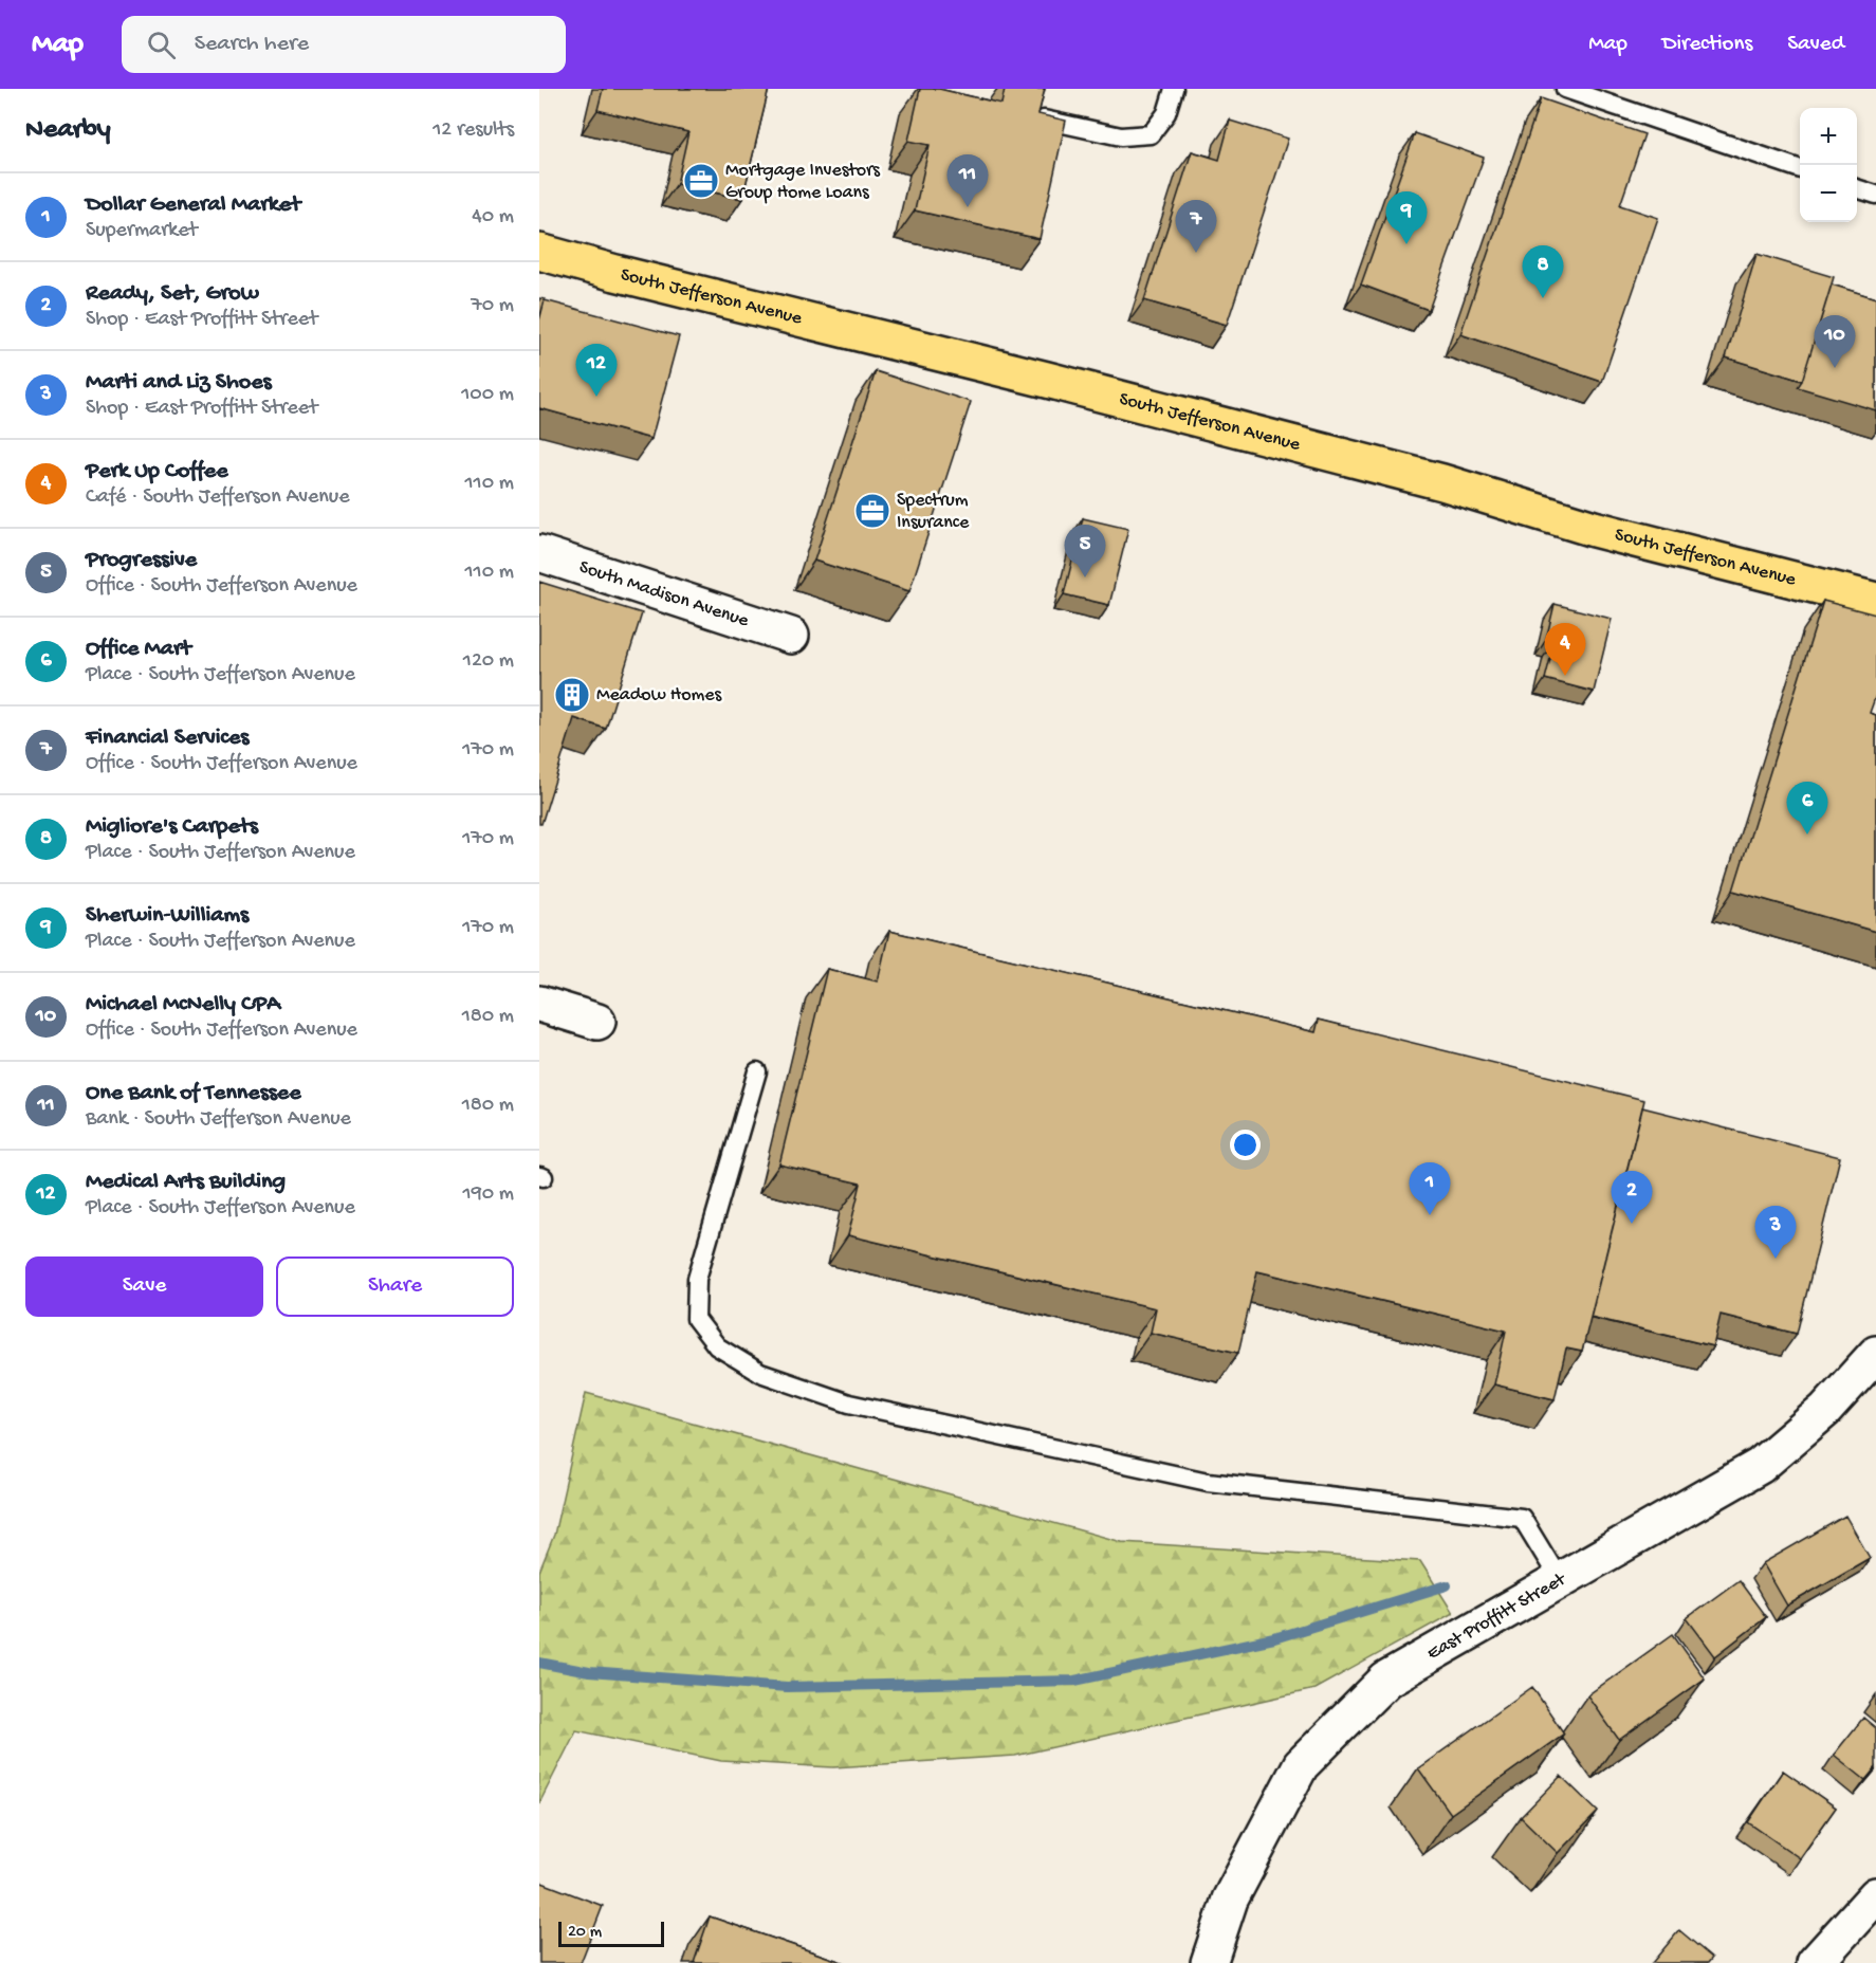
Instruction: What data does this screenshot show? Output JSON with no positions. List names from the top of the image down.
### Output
{
  "streets": {
    "main road": ["South Jefferson Avenue"],
    "street": ["South Madison Avenue", "East Proffitt Street"]
  },
  "places": {
    "office": ["Mortgage Investors Group Home Loans", "Spectrum Insurance"],
    "building": ["Meadow Homes"]
  },
  "scale_bar": "20 m",
  "page": {
    "header": "Map",
    "search": "Search here",
    "nav": ["Map", "Directions", "Saved"],
    "heading": ["Nearby", "12 results"],
    "map_buttons": ["+", "−"],
    "pins": [
      "11",
      "9",
      "7",
      "8",
      "10",
      "12",
      "5",
      "4",
      "6",
      "1",
      "2",
      "3"
    ],
    "list": [
      {
        "mark": "1",
        "name": "Dollar General Market",
        "note": "Supermarket",
        "value": "40 m"
      },
      {
        "mark": "2",
        "name": "Ready, Set, Grow",
        "note": "Shop · East Proffitt Street",
        "value": "70 m"
      },
      {
        "mark": "3",
        "name": "Marti and Liz Shoes",
        "note": "Shop · East Proffitt Street",
        "value": "100 m"
      },
      {
        "mark": "4",
        "name": "Perk Up Coffee",
        "note": "Café · South Jefferson Avenue",
        "value": "110 m"
      },
      {
        "mark": "5",
        "name": "Progressive",
        "note": "Office · South Jefferson Avenue",
        "value": "110 m"
      },
      {
        "mark": "6",
        "name": "Office Mart",
        "note": "Place · South Jefferson Avenue",
        "value": "120 m"
      },
      {
        "mark": "7",
        "name": "Financial Services",
        "note": "Office · South Jefferson Avenue",
        "value": "170 m"
      },
      {
        "mark": "8",
        "name": "Migliore's Carpets",
        "note": "Place · South Jefferson Avenue",
        "value": "170 m"
      },
      {
        "mark": "9",
        "name": "Sherwin-Williams",
        "note": "Place · South Jefferson Avenue",
        "value": "170 m"
      },
      {
        "mark": "10",
        "name": "Michael McNelly CPA",
        "note": "Office · South Jefferson Avenue",
        "value": "180 m"
      },
      {
        "mark": "11",
        "name": "One Bank of Tennessee",
        "note": "Bank · South Jefferson Avenue",
        "value": "180 m"
      },
      {
        "mark": "12",
        "name": "Medical Arts Building",
        "note": "Place · South Jefferson Avenue",
        "value": "190 m"
      }
    ],
    "buttons": ["Save", "Share"],
    "scale": "20 m"
  }
}
